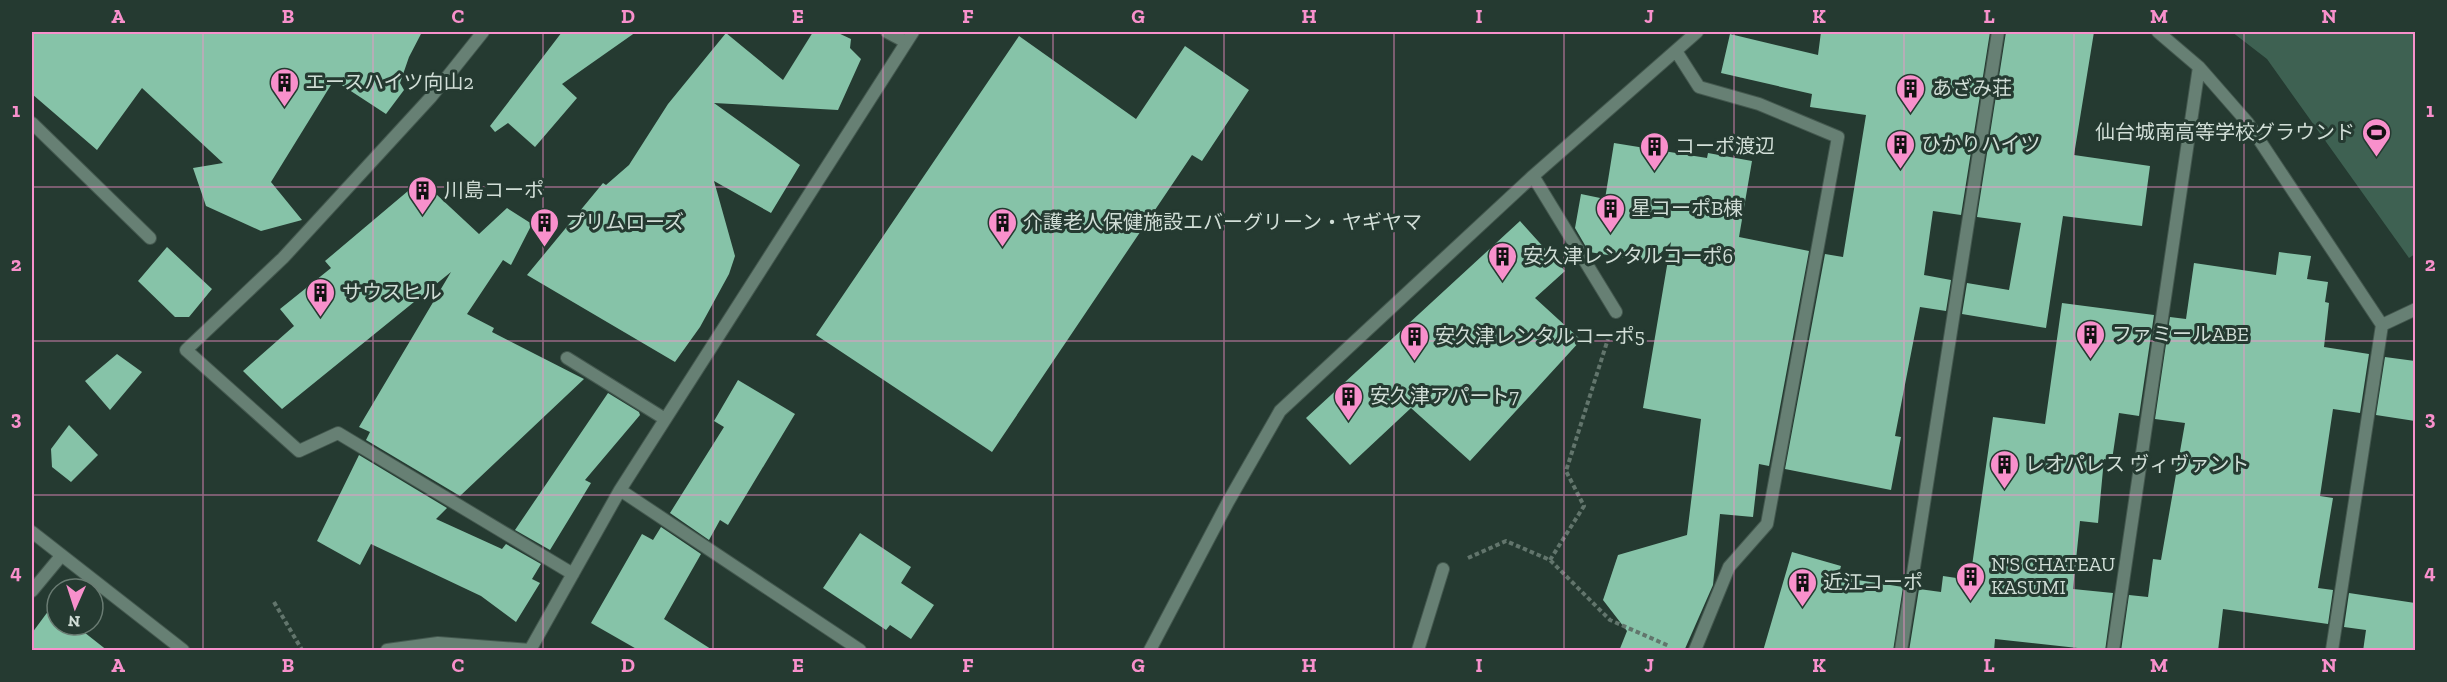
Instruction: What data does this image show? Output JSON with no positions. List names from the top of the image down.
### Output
{
  "places": {
    "building": [
      "エースハイツ向山2",
      "あざみ荘",
      "ひかりハイツ",
      "コーポ渡辺",
      "川島コーポ",
      "星コーポB棟",
      "プリムローズ",
      "介護老人保健施設エバーグリーン・ヤギヤマ",
      "安久津レンタルコーポ6",
      "サウスヒル",
      "ファミールABE",
      "安久津レンタルコーポ5",
      "安久津アパート7",
      "レオパレス ヴィヴァント",
      "N'S CHATEAU KASUMI",
      "近江コーポ"
    ],
    "sports": ["仙台城南高等学校グラウンド"]
  },
  "north": "bottom",
  "grid": {
    "columns": [
      "A",
      "B",
      "C",
      "D",
      "E",
      "F",
      "G",
      "H",
      "I",
      "J",
      "K",
      "L",
      "M",
      "N"
    ],
    "rows": [
      "1",
      "2",
      "3",
      "4"
    ]
  }
}
